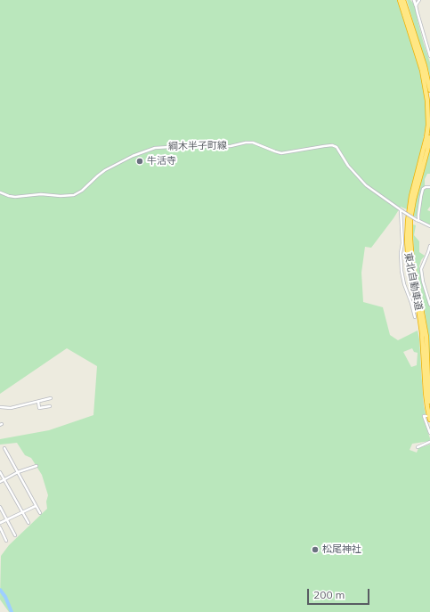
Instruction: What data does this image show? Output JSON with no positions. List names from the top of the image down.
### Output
{
  "streets": {
    "highway": ["東北自動車道"],
    "street": ["綱木半子町線"]
  },
  "places": ["牛活寺", "松尾神社"],
  "scale_bar": "200 m"
}
